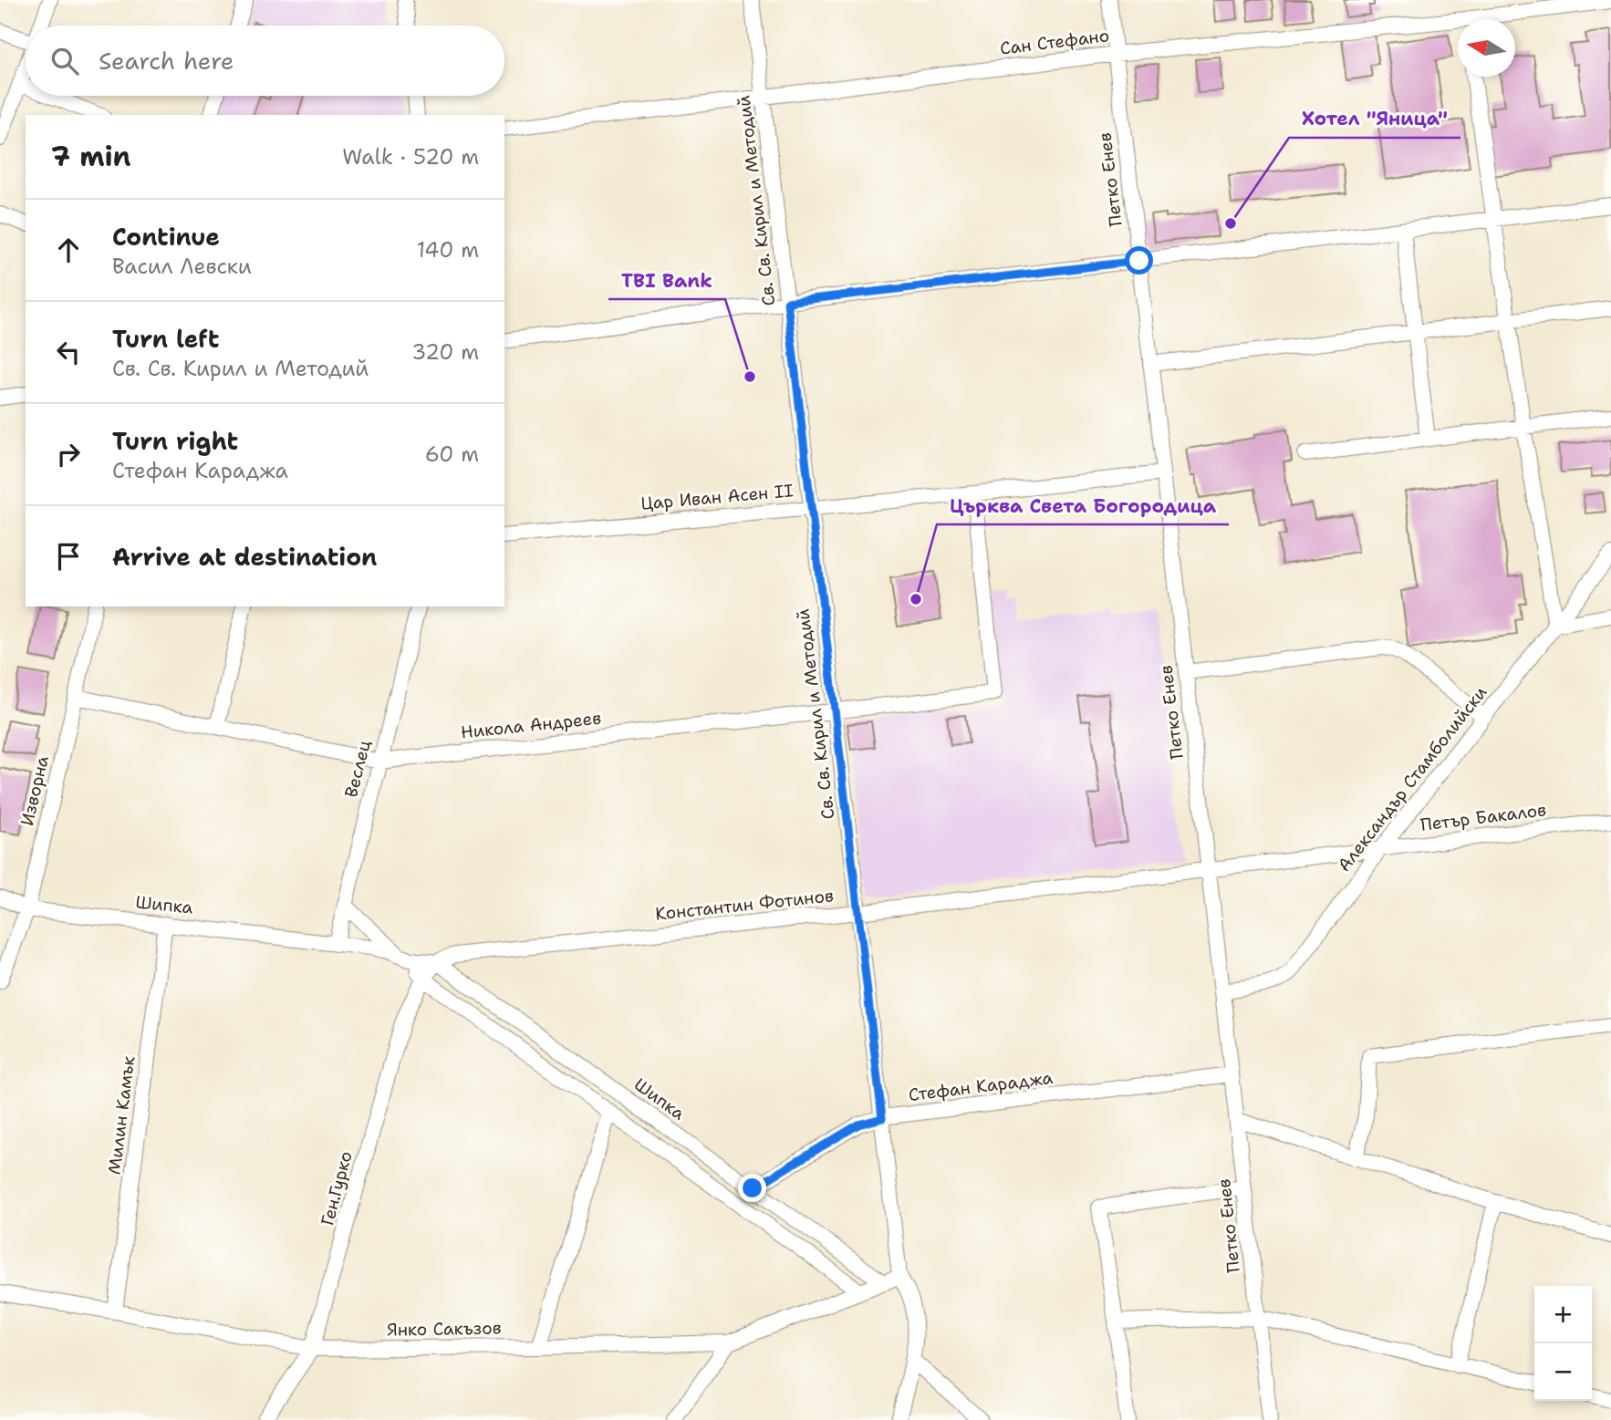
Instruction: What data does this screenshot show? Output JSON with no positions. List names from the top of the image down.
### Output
{
  "streets": {
    "street": [
      "Сан Стефано",
      "Петко Енев",
      "Св. Св. Кирил и Методий",
      "Цар Иван Асен II",
      "Никола Андреев",
      "Веслец",
      "Александър Стамболийски",
      "Изворна",
      "Петър Бакалов",
      "Шипка",
      "Константин Фотинов",
      "Стефан Караджа",
      "Милин Камък",
      "Ген.Гурко",
      "Янко Сакъзов"
    ]
  },
  "crossings": [
    ["Сан Стефано", "Петко Енев"],
    ["Сан Стефано", "Св. Св. Кирил и Методий"],
    ["Петко Енев", "Цар Иван Асен II"],
    ["Петко Енев", "Александър Стамболийски"],
    ["Петко Енев", "Петър Бакалов"],
    ["Петко Енев", "Константин Фотинов"],
    ["Петко Енев", "Стефан Караджа"],
    ["Св. Св. Кирил и Методий", "Цар Иван Асен II"],
    ["Св. Св. Кирил и Методий", "Никола Андреев"],
    ["Св. Св. Кирил и Методий", "Константин Фотинов"],
    ["Св. Св. Кирил и Методий", "Стефан Караджа"],
    ["Св. Св. Кирил и Методий", "Янко Сакъзов"],
    ["Цар Иван Асен II", "Никола Андреев"],
    ["Никола Андреев", "Веслец"],
    ["Никола Андреев", "Изворна"],
    ["Веслец", "Шипка"],
    ["Александър Стамболийски", "Петър Бакалов"],
    ["Изворна", "Шипка"],
    ["Петър Бакалов", "Константин Фотинов"],
    ["Шипка", "Константин Фотинов"],
    ["Шипка", "Стефан Караджа"],
    ["Шипка", "Милин Камък"],
    ["Шипка", "Ген.Гурко"],
    ["Шипка", "Янко Сакъзов"],
    ["Константин Фотинов", "Ген.Гурко"],
    ["Милин Камък", "Янко Сакъзов"],
    ["Ген.Гурко", "Янко Сакъзов"]
  ],
  "places": ["Хотел \"Яница\"", "TBI Bank", "Църква Света Богородица"],
  "north": "left",
  "page": {
    "search": "Search here",
    "heading": ["7 min", "Walk · 520 m"],
    "list": [
      ["Continue", "Васил Левски", "140 m"],
      ["Turn left", "Св. Св. Кирил и Методий", "320 m"],
      ["Turn right", "Стефан Караджа", "60 m"],
      "Arrive at destination"
    ],
    "map_buttons": ["+", "−"]
  }
}
